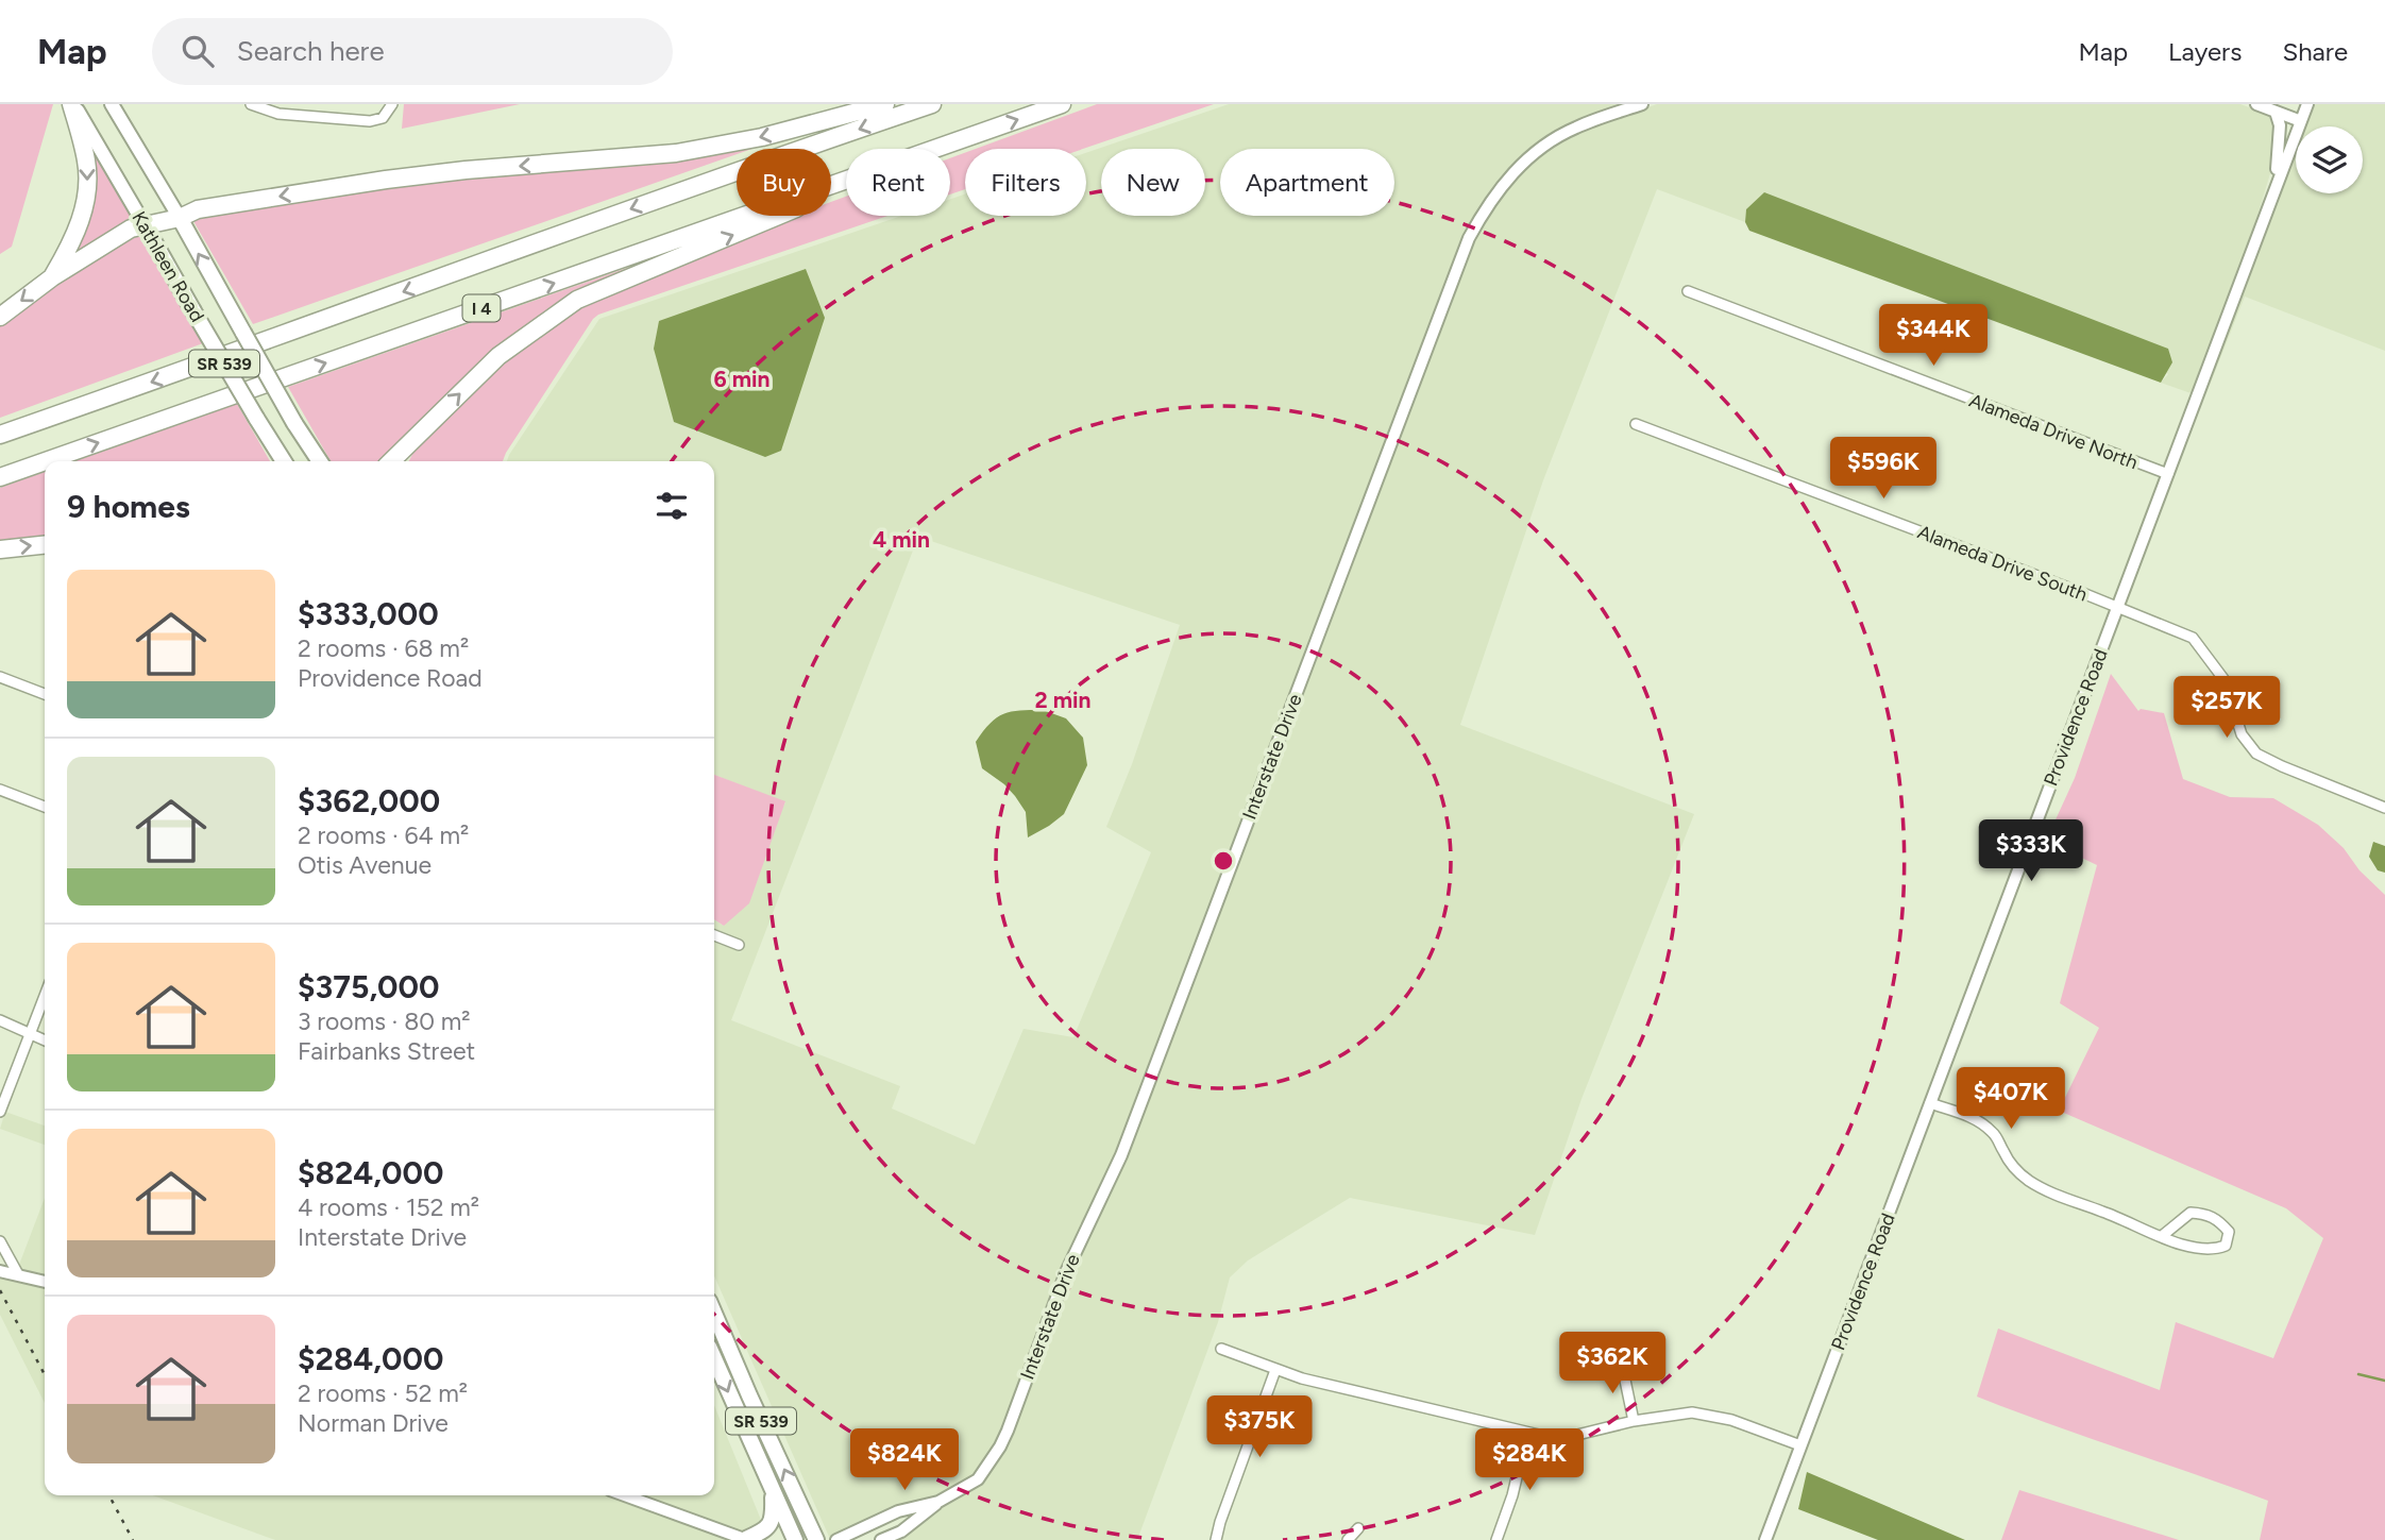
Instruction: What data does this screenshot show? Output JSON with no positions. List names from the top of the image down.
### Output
{
  "streets": {
    "highway": ["I 4"],
    "main road": ["Kathleen Road", "SR 539"],
    "street": [
      "Alameda Drive North",
      "Alameda Drive South",
      "Providence Road",
      "Interstate Drive"
    ]
  },
  "crossings": [
    ["Alameda Drive North", "Providence Road"],
    ["Alameda Drive South", "Providence Road"]
  ],
  "page": {
    "header": "Map",
    "search": "Search here",
    "nav": ["Map", "Layers", "Share"],
    "chip": [
      "Buy",
      "Rent",
      "Filters",
      "New",
      "Apartment"
    ],
    "price": [
      "$344K",
      "$596K",
      "$257K",
      "$333K",
      "$407K",
      "$362K",
      "$375K",
      "$824K",
      "$284K"
    ],
    "heading": "9 homes",
    "list": [
      {
        "name": "$333,000",
        "note": "2 rooms · 68 m² · Providence Road"
      },
      {
        "name": "$362,000",
        "note": "2 rooms · 64 m² · Otis Avenue"
      },
      {
        "name": "$375,000",
        "note": "3 rooms · 80 m² · Fairbanks Street"
      },
      {
        "name": "$824,000",
        "note": "4 rooms · 152 m² · Interstate Drive"
      },
      {
        "name": "$284,000",
        "note": "2 rooms · 52 m² · Norman Drive"
      }
    ]
  },
  "rings": ["6 min", "4 min", "2 min"]
}
